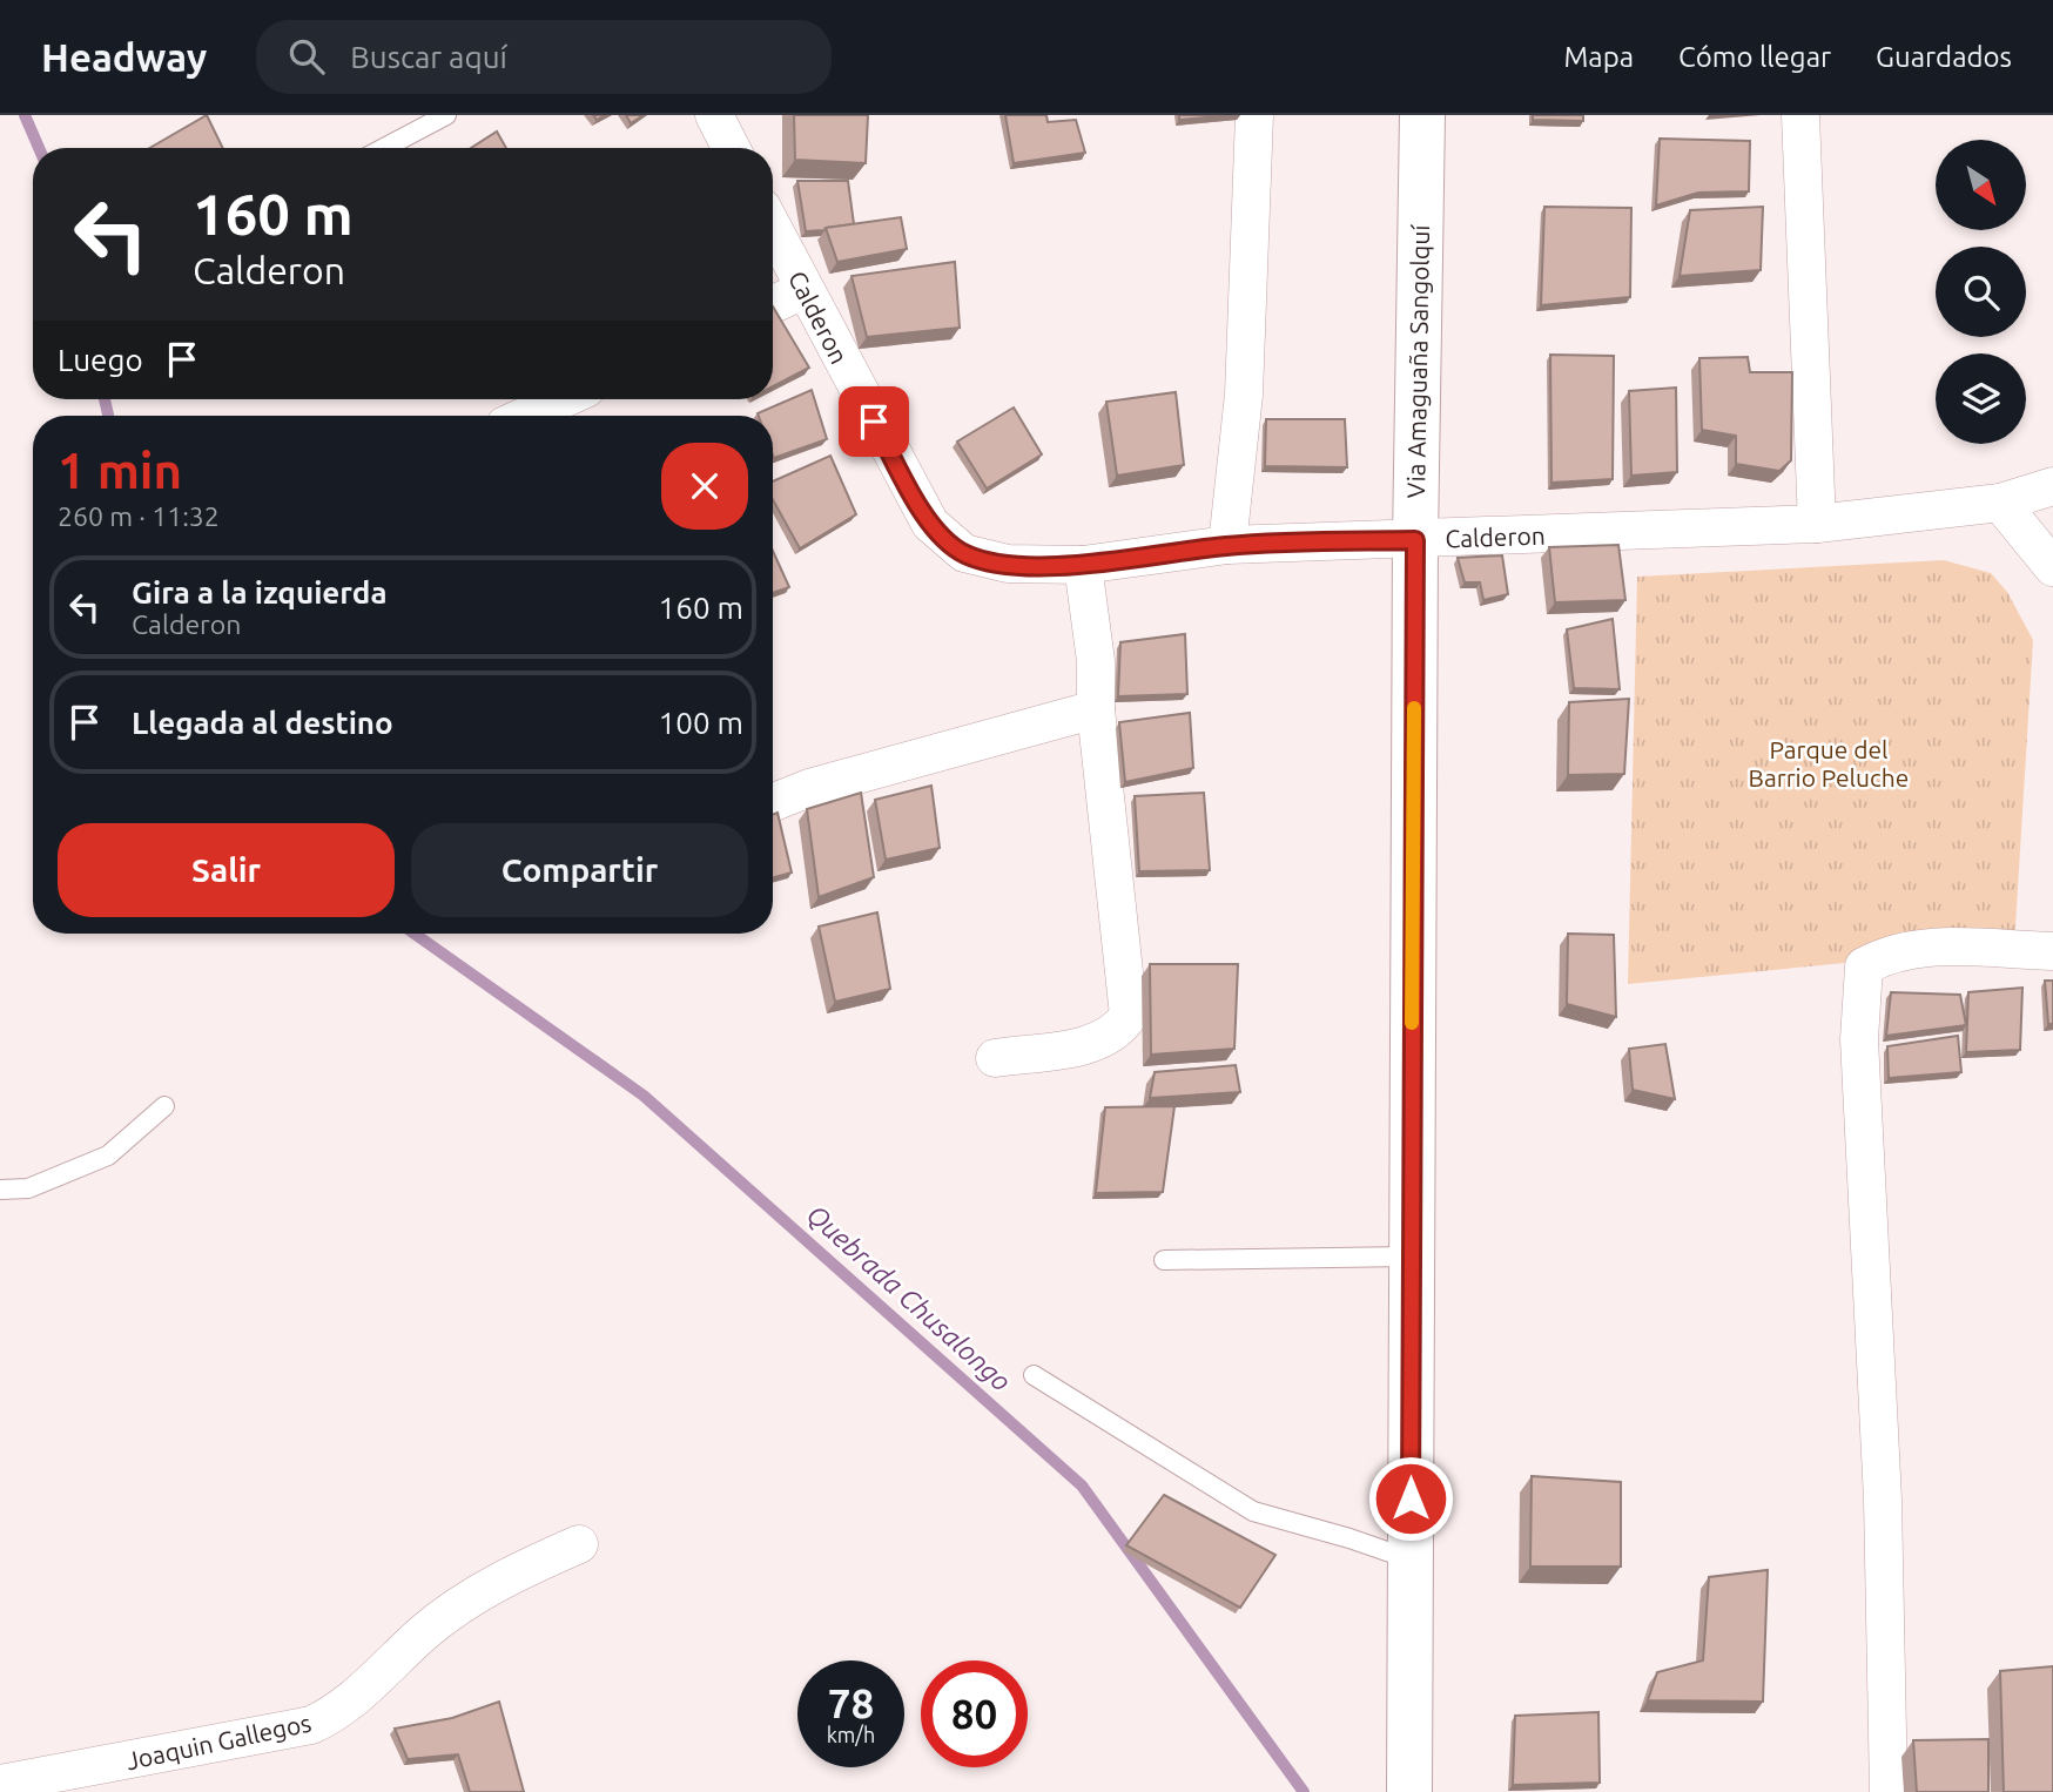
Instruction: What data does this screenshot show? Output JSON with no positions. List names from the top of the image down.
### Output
{
  "streets": {
    "highway": ["Via Amaguaña Sangolquí"],
    "street": ["Calderon", "Joaquin Gallegos"]
  },
  "crossings": [
    ["Calderon", "Via Amaguaña Sangolquí"]
  ],
  "water": ["Quebrada Chusalongo"],
  "parks": ["Parque del Barrio Peluche"],
  "north": "bottom right",
  "page": {
    "header": "Headway",
    "search": "Buscar aquí",
    "nav": ["Mapa", "Cómo llegar", "Guardados"],
    "turn": ["160 m", "Calderon"],
    "then": "Luego",
    "heading": ["1 min", "260 m · 11:32"],
    "list": [
      {
        "name": "Gira a la izquierda",
        "note": "Calderon",
        "value": "160 m"
      },
      {
        "name": "Llegada al destino",
        "value": "100 m"
      }
    ],
    "buttons": ["Salir", "Compartir"],
    "speed": "78 km/h",
    "limit": "80"
  }
}
